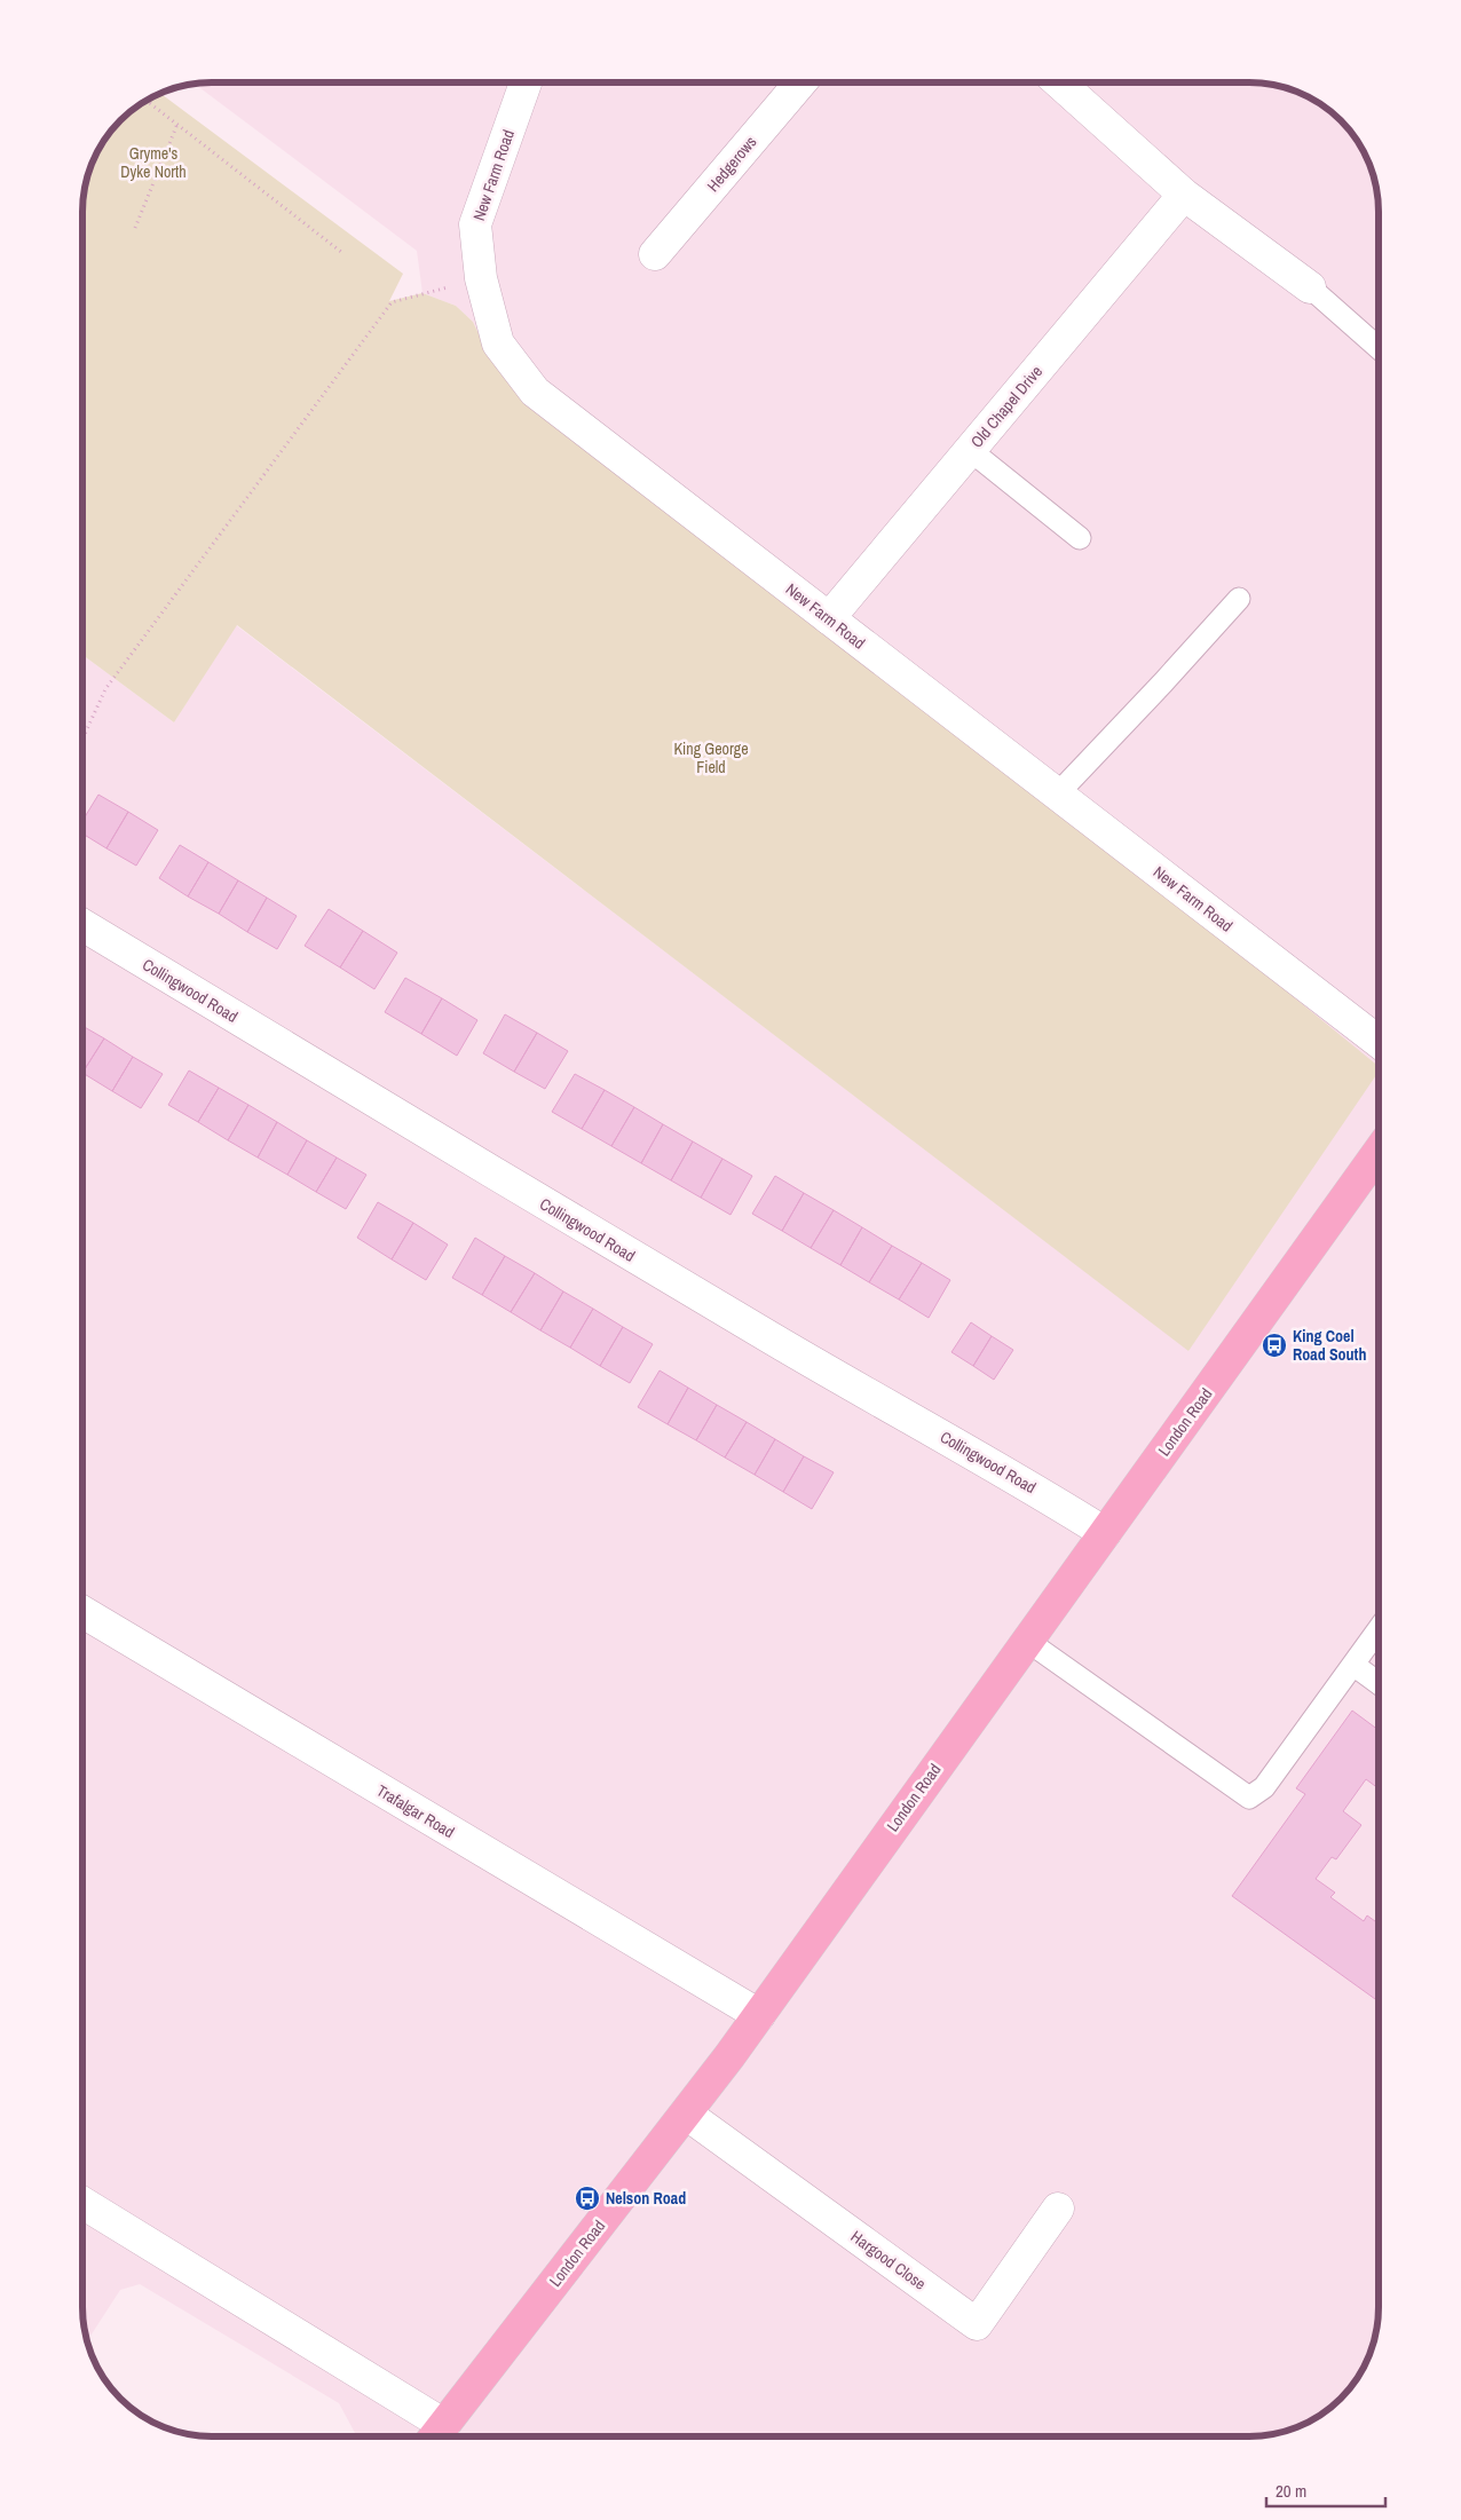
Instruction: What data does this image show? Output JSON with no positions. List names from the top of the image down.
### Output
{
  "streets": {
    "main road": ["London Road"],
    "street": [
      "Hedgerows",
      "New Farm Road",
      "Old Chapel Drive",
      "Collingwood Road",
      "Trafalgar Road",
      "Hargood Close"
    ]
  },
  "crossings": [
    ["New Farm Road", "Old Chapel Drive"],
    ["Collingwood Road", "London Road"],
    ["London Road", "Trafalgar Road"],
    ["London Road", "Hargood Close"]
  ],
  "parks": ["Gryme's Dyke North", "King George Field"],
  "places": {
    "bus stop": ["King Coel Road South", "Nelson Road"]
  },
  "scale_bar": "20 m"
}
